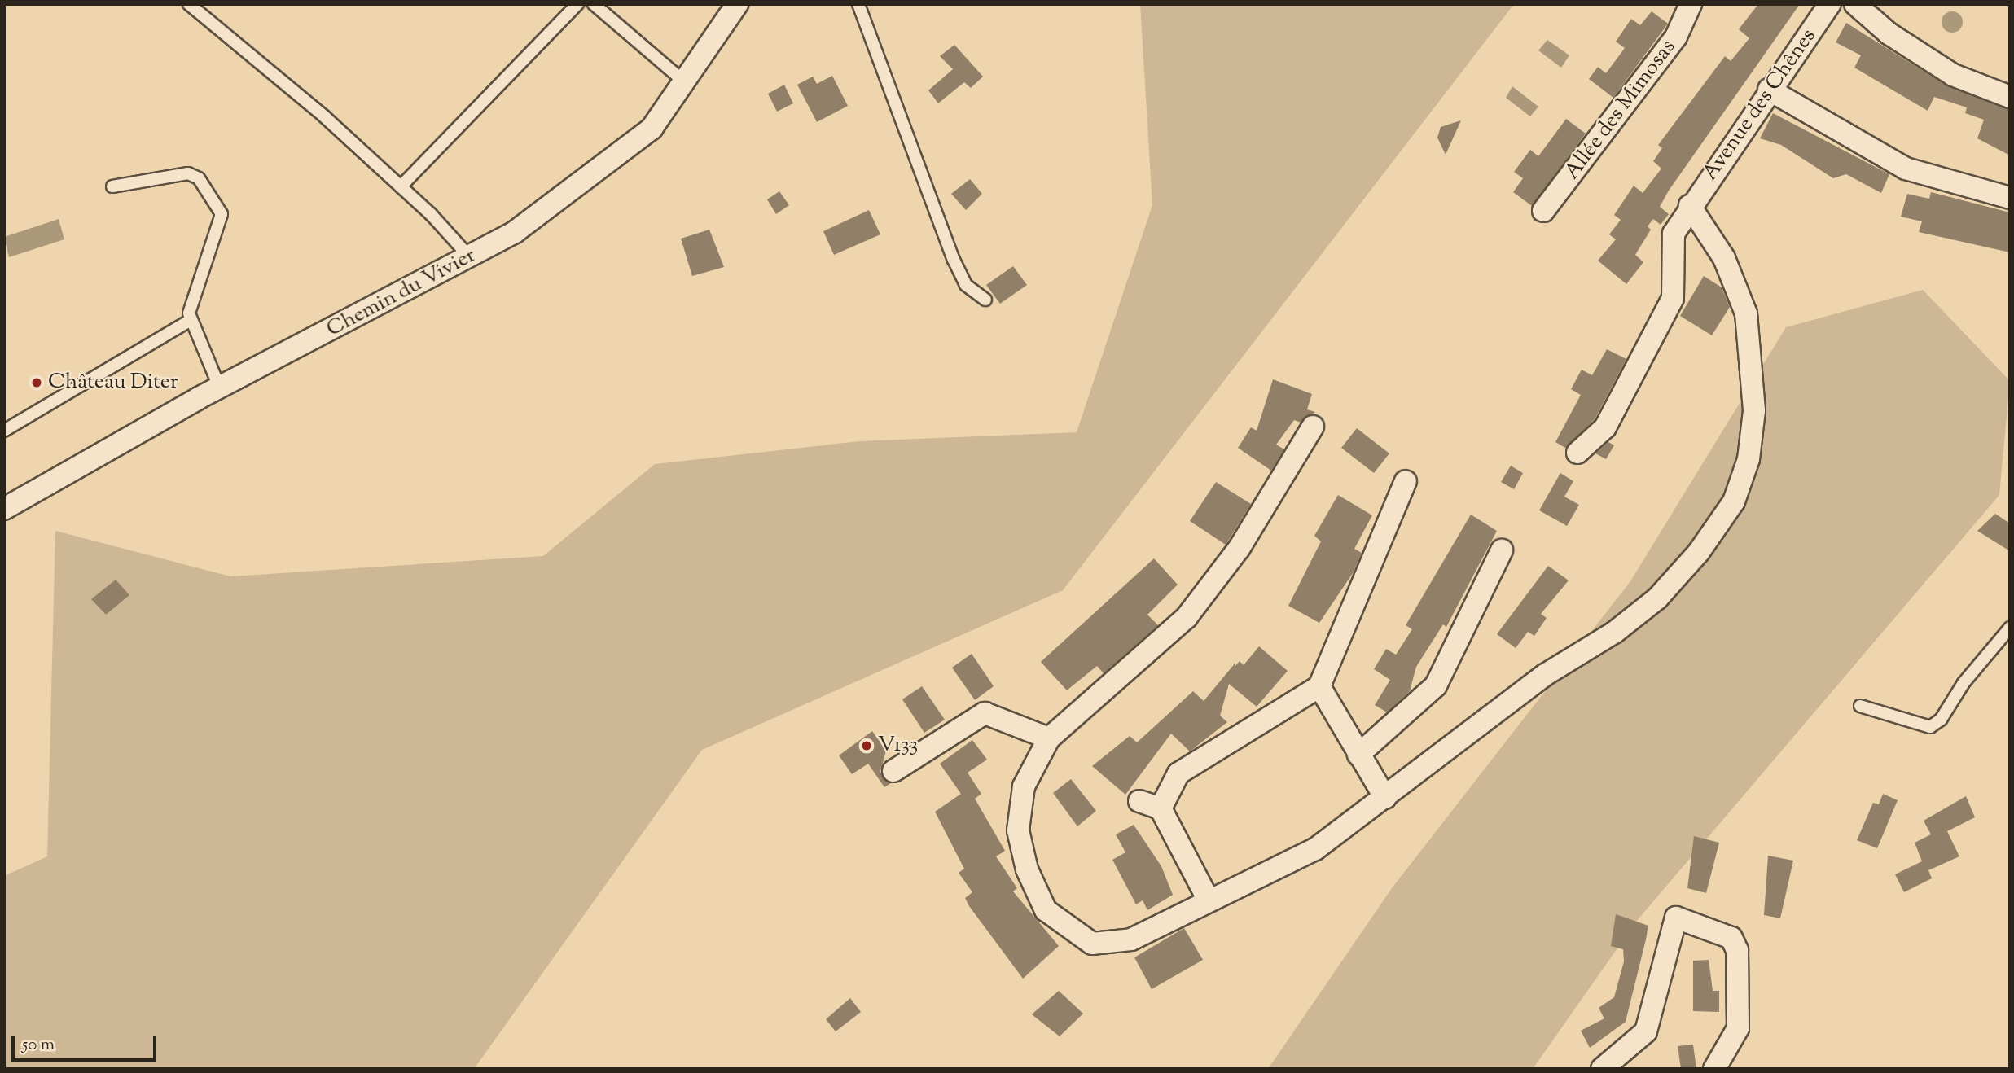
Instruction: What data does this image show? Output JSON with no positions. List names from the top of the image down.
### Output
{
  "streets": {
    "street": ["Avenue des Chênes", "Allée des Mimosas", "Chemin du Vivier"]
  },
  "places": ["Château Diter", "V133"],
  "scale_bar": "50 m"
}
